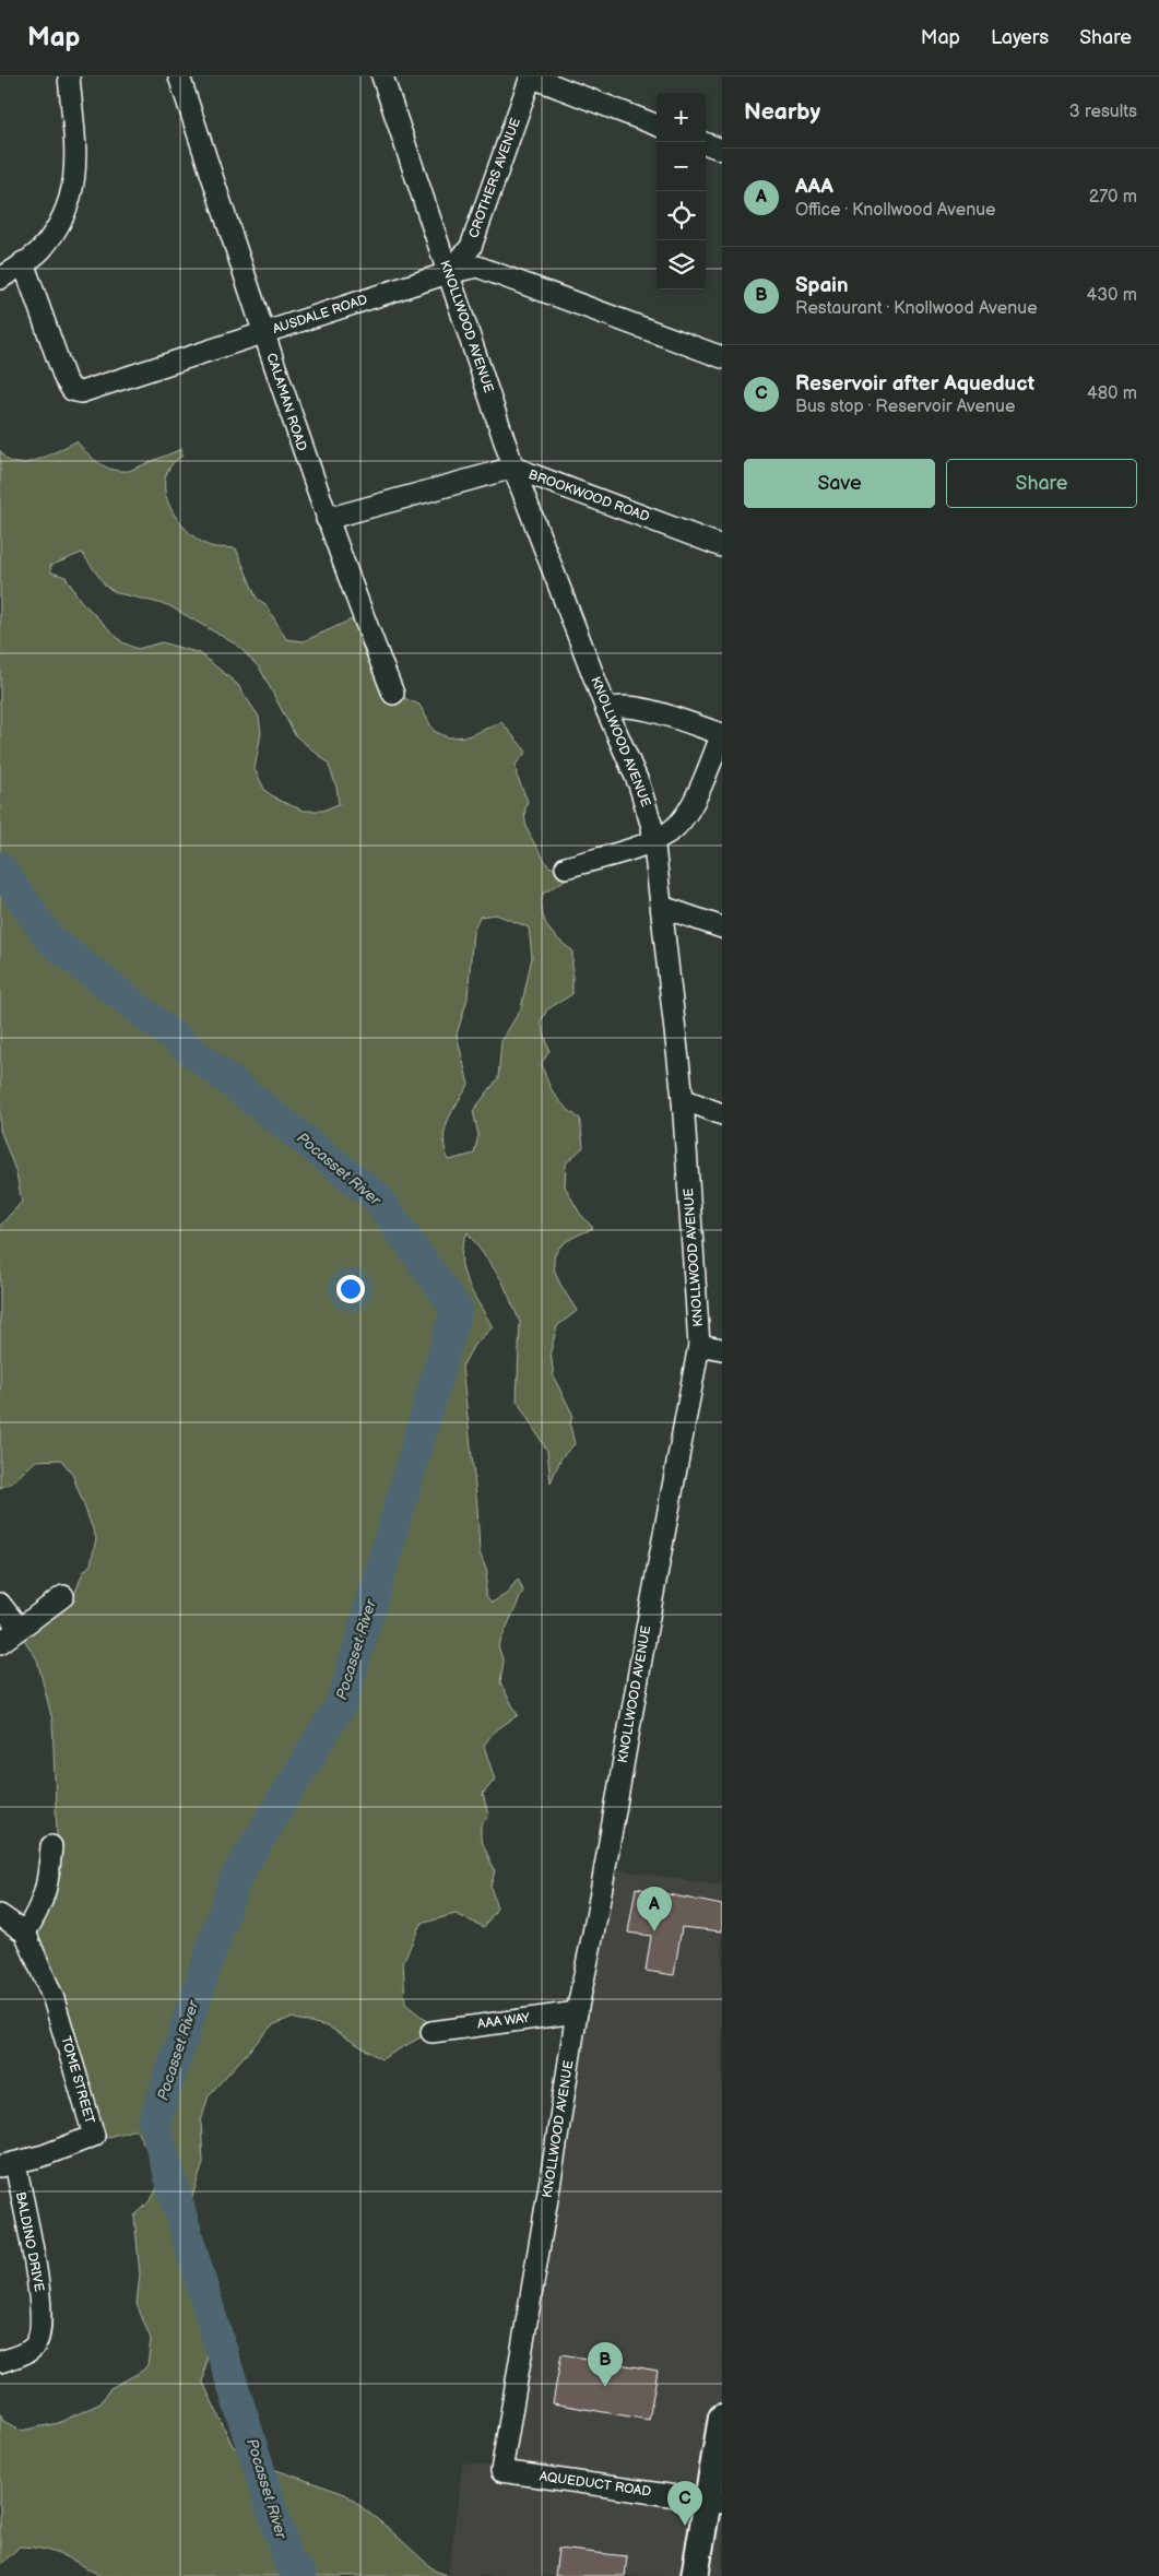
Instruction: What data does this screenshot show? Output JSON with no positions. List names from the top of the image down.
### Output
{
  "streets": {
    "street": [
      "CROTHERS AVENUE",
      "AUSDALE ROAD",
      "KNOLLWOOD AVENUE",
      "CALAMAN ROAD",
      "BROOKWOOD ROAD",
      "AAA WAY",
      "TOME STREET",
      "BALDINO DRIVE",
      "AQUEDUCT ROAD"
    ]
  },
  "crossings": [
    ["CROTHERS AVENUE", "AUSDALE ROAD"],
    ["CROTHERS AVENUE", "KNOLLWOOD AVENUE"],
    ["AUSDALE ROAD", "KNOLLWOOD AVENUE"],
    ["AUSDALE ROAD", "CALAMAN ROAD"],
    ["KNOLLWOOD AVENUE", "BROOKWOOD ROAD"],
    ["KNOLLWOOD AVENUE", "AAA WAY"],
    ["KNOLLWOOD AVENUE", "AQUEDUCT ROAD"],
    ["CALAMAN ROAD", "BROOKWOOD ROAD"],
    ["TOME STREET", "BALDINO DRIVE"]
  ],
  "water": ["Pocasset River"],
  "page": {
    "header": "Map",
    "nav": ["Map", "Layers", "Share"],
    "heading": ["Nearby", "3 results"],
    "map_buttons": ["+", "−"],
    "list": [
      {
        "mark": "A",
        "name": "AAA",
        "note": "Office · Knollwood Avenue",
        "value": "270 m"
      },
      {
        "mark": "B",
        "name": "Spain",
        "note": "Restaurant · Knollwood Avenue",
        "value": "430 m"
      },
      {
        "mark": "C",
        "name": "Reservoir after Aqueduct",
        "note": "Bus stop · Reservoir Avenue",
        "value": "480 m"
      }
    ],
    "buttons": ["Save", "Share"],
    "pins": ["A", "B", "C"]
  }
}
